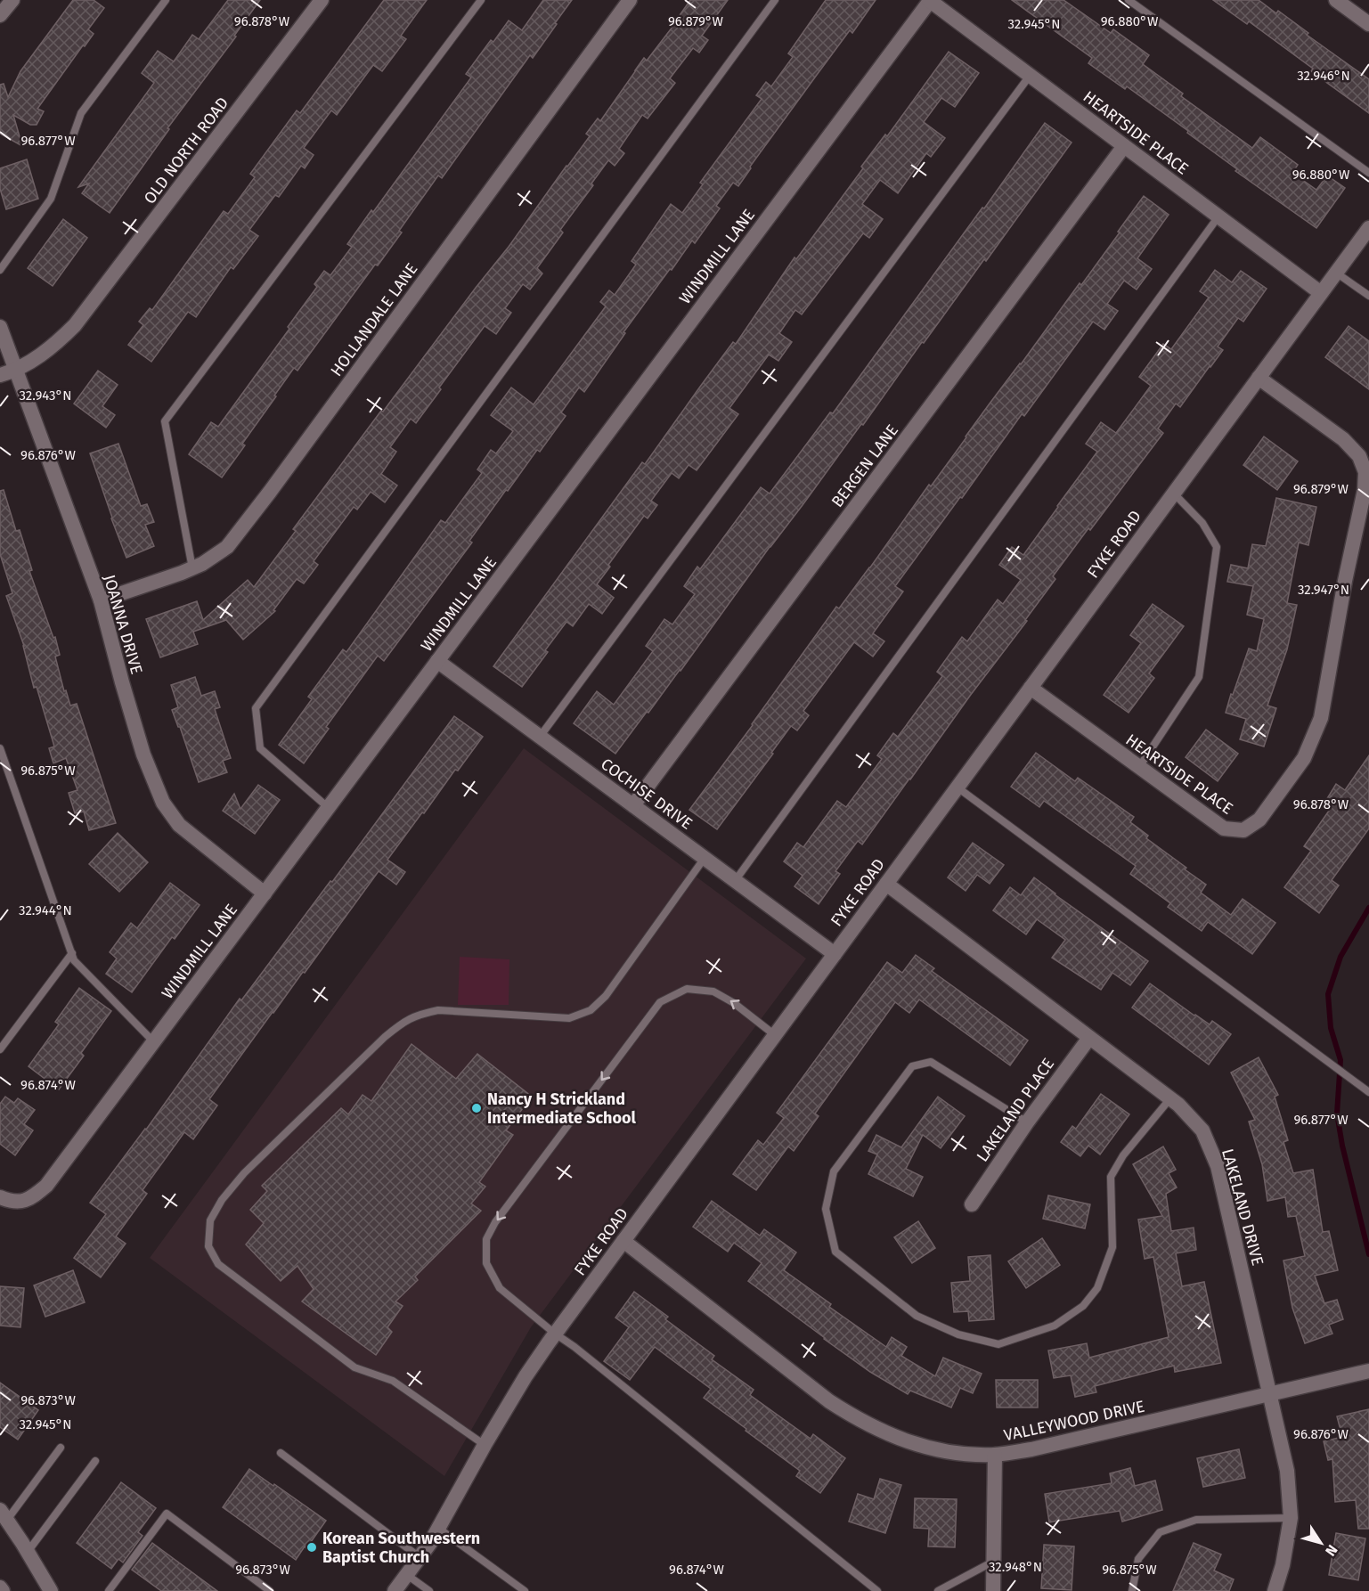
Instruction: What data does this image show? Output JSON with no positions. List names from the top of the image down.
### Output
{
  "streets": {
    "street": [
      "HEARTSIDE PLACE",
      "OLD NORTH ROAD",
      "WINDMILL LANE",
      "HOLLANDALE LANE",
      "BERGEN LANE",
      "FYKE ROAD",
      "JOANNA DRIVE",
      "COCHISE DRIVE",
      "LAKELAND PLACE",
      "LAKELAND DRIVE",
      "VALLEYWOOD DRIVE"
    ]
  },
  "crossings": [
    ["HEARTSIDE PLACE", "WINDMILL LANE"],
    ["HEARTSIDE PLACE", "BERGEN LANE"],
    ["HEARTSIDE PLACE", "FYKE ROAD"],
    ["OLD NORTH ROAD", "JOANNA DRIVE"],
    ["WINDMILL LANE", "JOANNA DRIVE"],
    ["WINDMILL LANE", "COCHISE DRIVE"],
    ["HOLLANDALE LANE", "JOANNA DRIVE"],
    ["BERGEN LANE", "COCHISE DRIVE"],
    ["FYKE ROAD", "COCHISE DRIVE"],
    ["FYKE ROAD", "LAKELAND DRIVE"],
    ["FYKE ROAD", "VALLEYWOOD DRIVE"],
    ["LAKELAND PLACE", "LAKELAND DRIVE"],
    ["LAKELAND DRIVE", "VALLEYWOOD DRIVE"]
  ],
  "places": ["Nancy H Strickland Intermediate School", "Korean Southwestern Baptist Church"],
  "north": "bottom right",
  "coordinates": [
    "96.878°W",
    "96.879°W",
    "96.880°W",
    "32.945°N",
    "32.946°N",
    "96.877°W",
    "32.943°N",
    "96.876°W",
    "32.947°N",
    "96.875°W",
    "32.944°N",
    "96.874°W",
    "96.873°W",
    "32.948°N"
  ]
}
